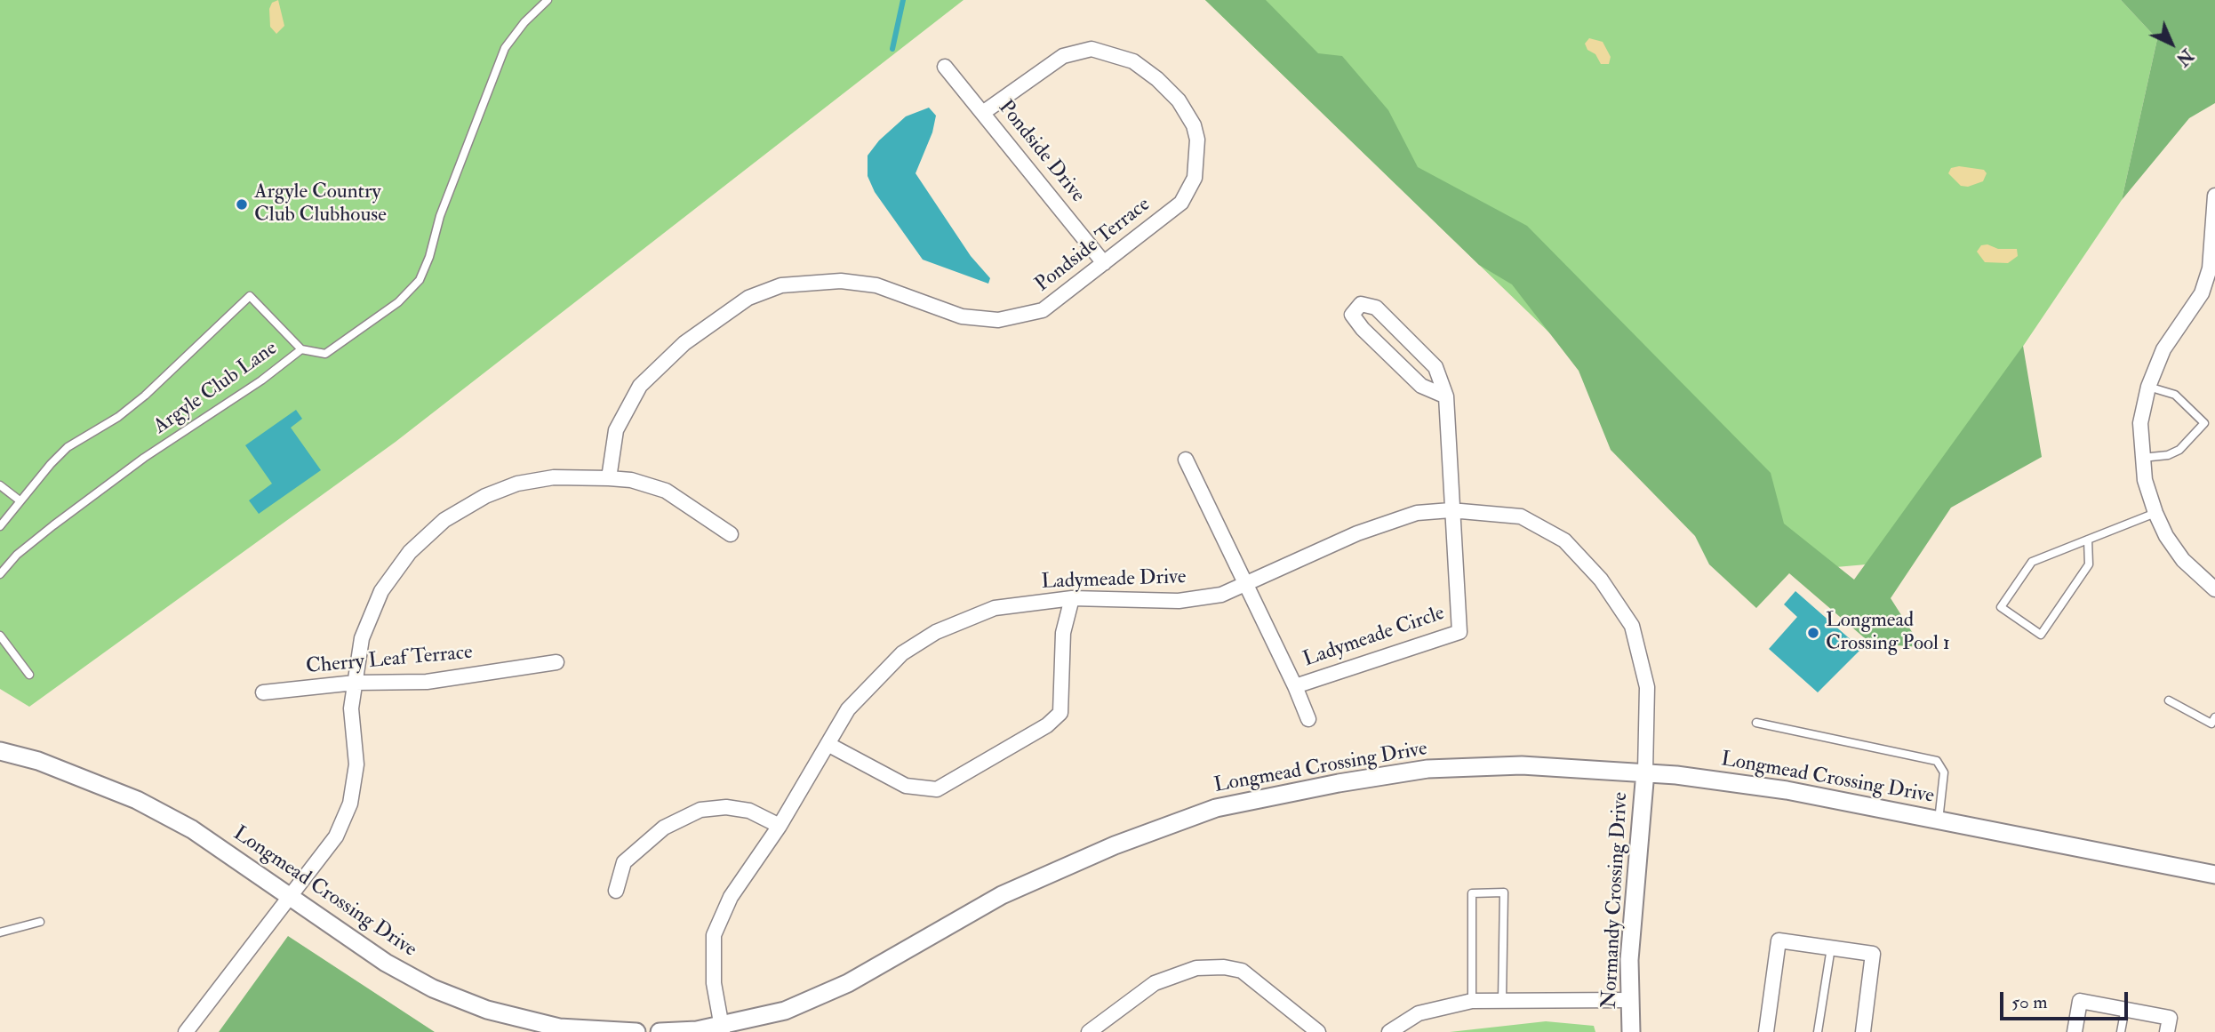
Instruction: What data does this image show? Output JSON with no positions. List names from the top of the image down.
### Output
{
  "streets": {
    "street": [
      "Pondside Drive",
      "Pondside Terrace",
      "Ladymeade Drive",
      "Ladymeade Circle",
      "Cherry Leaf Terrace",
      "Longmead Crossing Drive",
      "Normandy Crossing Drive"
    ],
    "lane": ["Argyle Club Lane"]
  },
  "crossings": [
    ["Pondside Drive", "Pondside Terrace"],
    ["Ladymeade Drive", "Ladymeade Circle"],
    ["Ladymeade Drive", "Longmead Crossing Drive"],
    ["Ladymeade Drive", "Normandy Crossing Drive"],
    ["Longmead Crossing Drive", "Normandy Crossing Drive"]
  ],
  "places": ["Argyle Country Club Clubhouse", "Longmead Crossing Pool 1"],
  "scale_bar": "50 m",
  "north": "bottom right"
}
